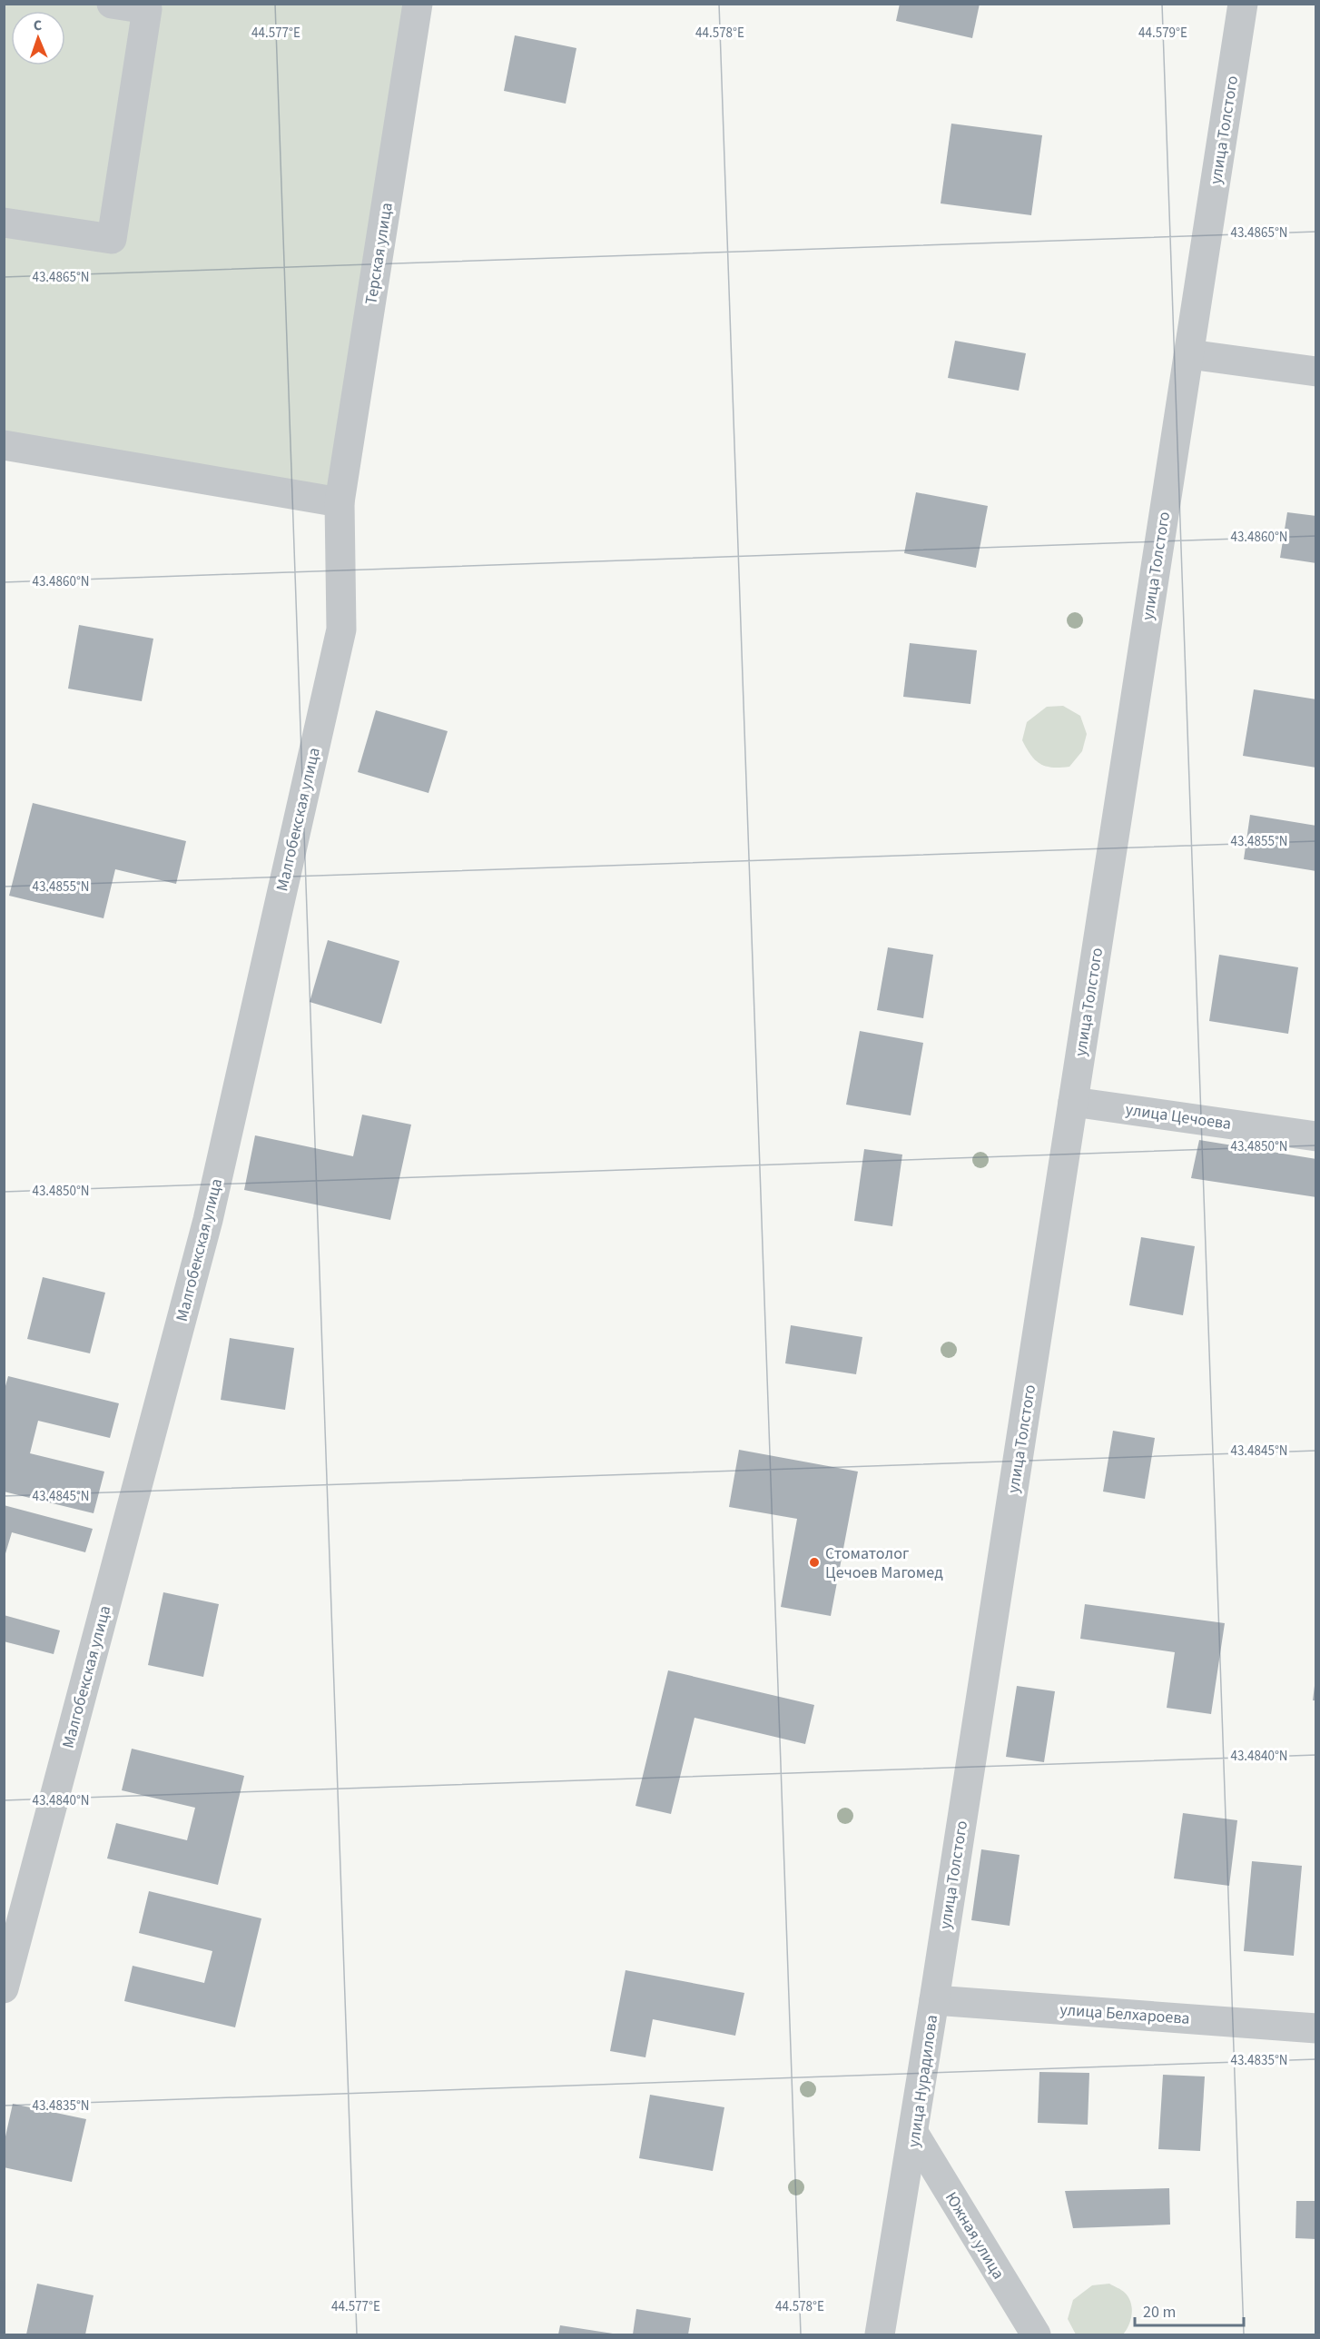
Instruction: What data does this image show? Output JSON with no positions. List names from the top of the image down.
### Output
{
  "streets": {
    "street": [
      "улица Толстого",
      "Терская улица",
      "Малгобекская улица",
      "улица Цечоева",
      "улица Белхароева",
      "улица Нурадилова",
      "Южная улица"
    ]
  },
  "crossings": [
    ["улица Толстого", "улица Цечоева"],
    ["улица Толстого", "улица Белхароева"],
    ["улица Толстого", "улица Нурадилова"],
    ["Терская улица", "Малгобекская улица"],
    ["улица Белхароева", "улица Нурадилова"],
    ["улица Нурадилова", "Южная улица"]
  ],
  "places": ["Стоматолог Цечоев Магомед"],
  "scale_bar": "20 m",
  "north": "top",
  "coordinates": [
    "44.577°E",
    "44.578°E",
    "44.579°E",
    "43.4865°N",
    "43.4860°N",
    "43.4855°N",
    "43.4850°N",
    "43.4845°N",
    "43.4840°N",
    "43.4835°N"
  ]
}
